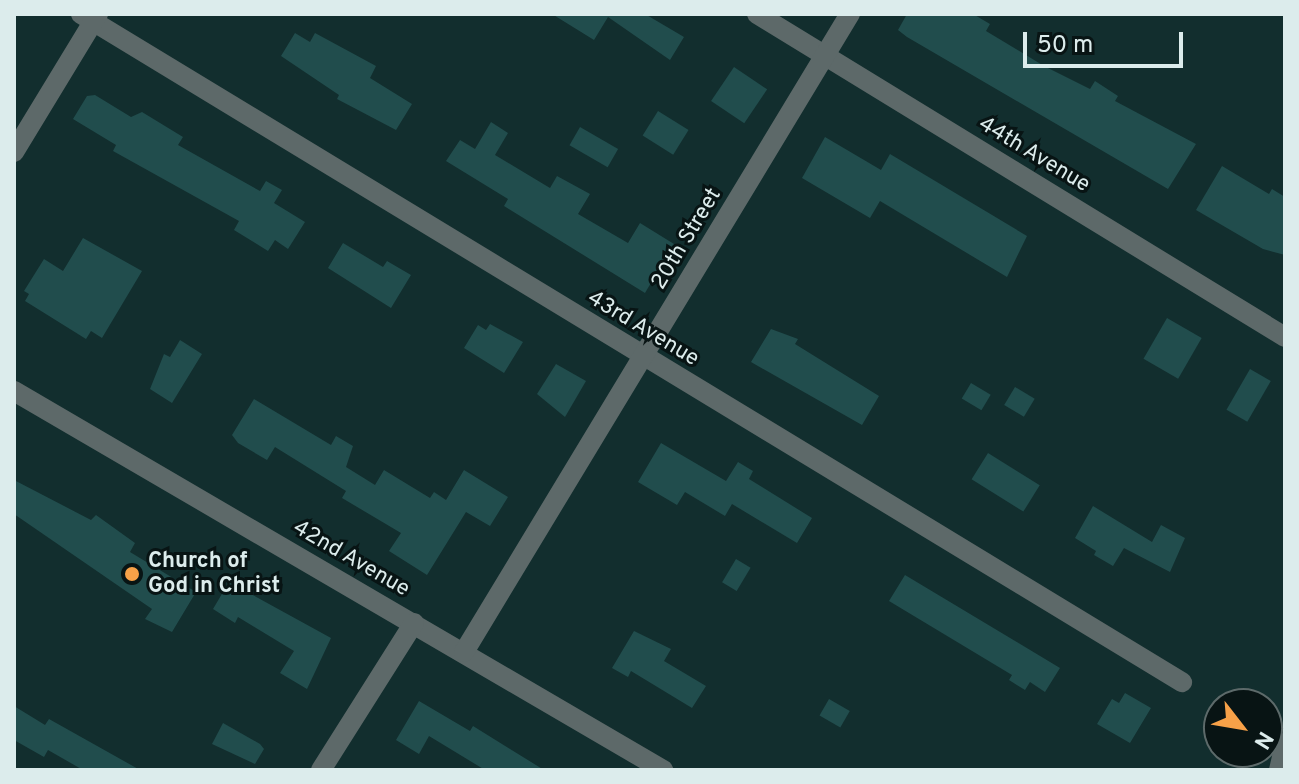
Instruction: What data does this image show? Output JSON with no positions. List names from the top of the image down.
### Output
{
  "streets": {
    "street": [
      "44th Avenue",
      "20th Street",
      "43rd Avenue",
      "42nd Avenue"
    ]
  },
  "crossings": [
    ["44th Avenue", "20th Street"],
    ["20th Street", "43rd Avenue"],
    ["20th Street", "42nd Avenue"]
  ],
  "places": ["Church of God in Christ"],
  "scale_bar": "50 m",
  "north": "bottom right"
}
